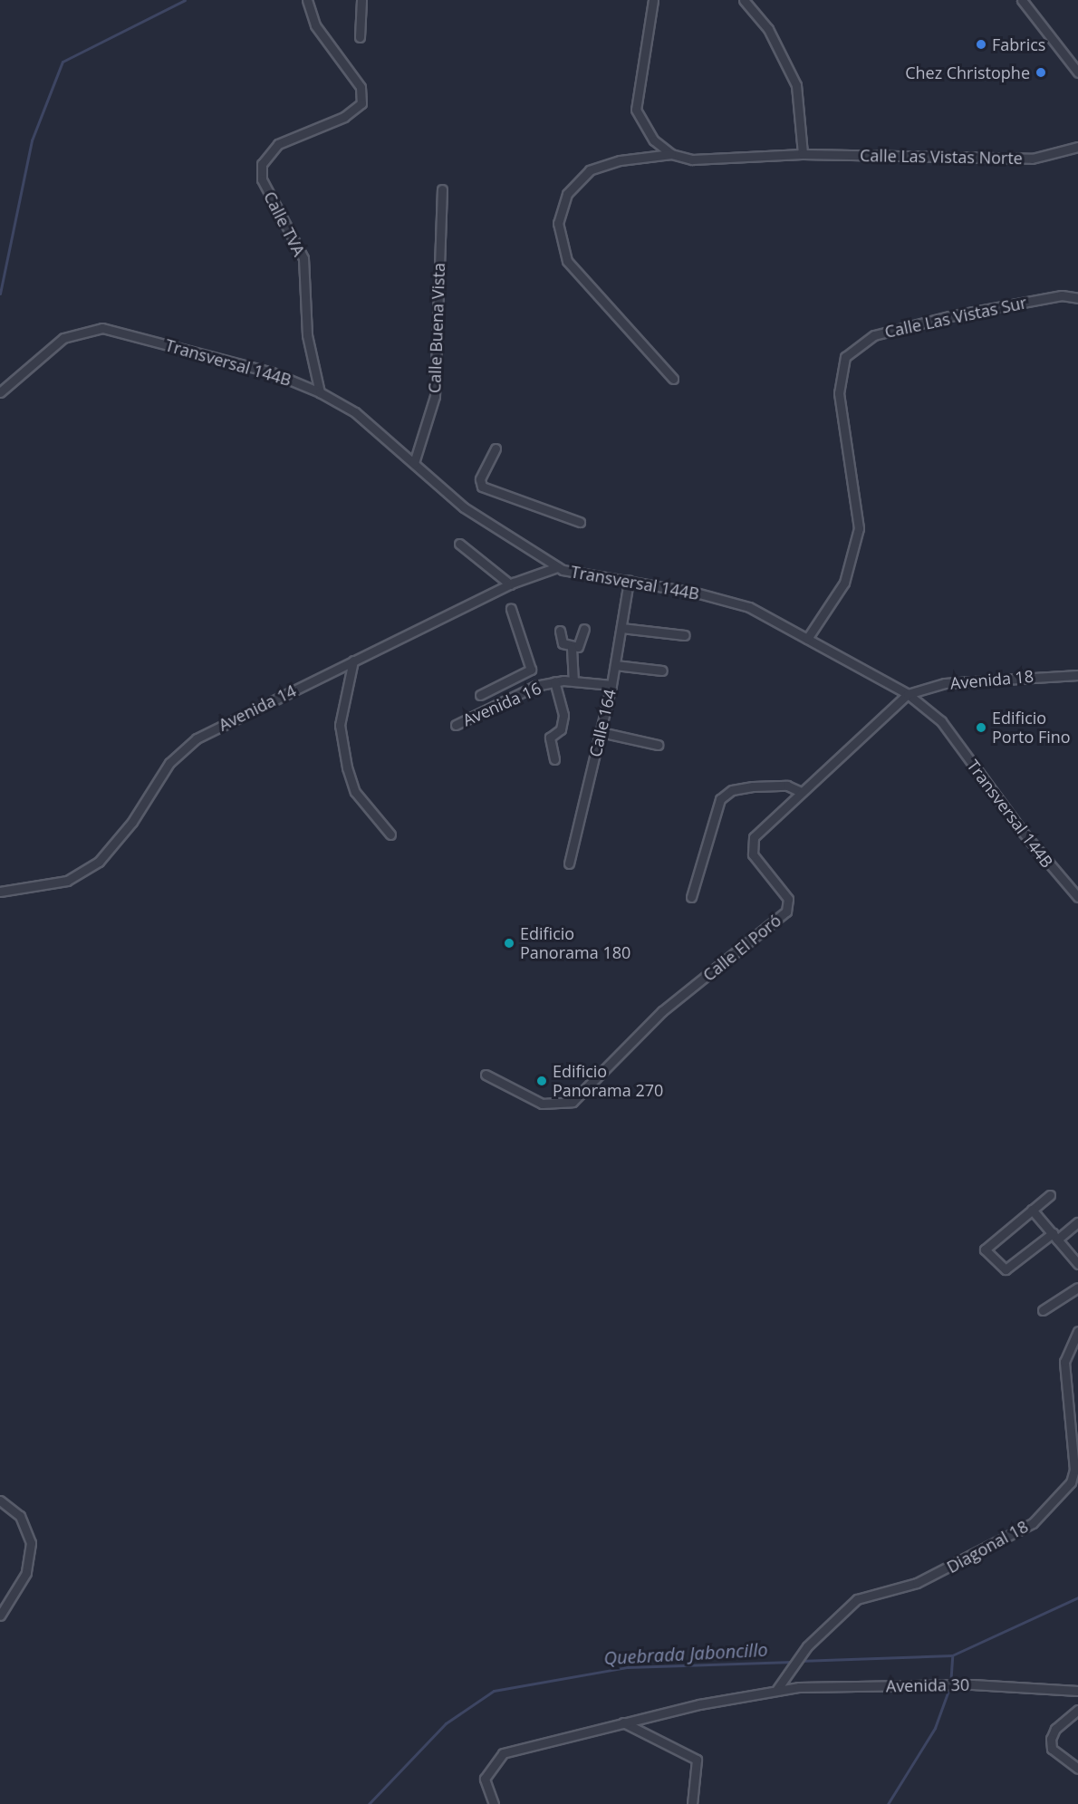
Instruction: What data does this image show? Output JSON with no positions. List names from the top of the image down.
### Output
{
  "streets": {
    "street": [
      "Calle Las Vistas Norte",
      "Calle TVA",
      "Calle Las Vistas Sur",
      "Calle Buena Vista",
      "Transversal 144B",
      "Avenida 18",
      "Avenida 16",
      "Avenida 14",
      "Calle 164",
      "Calle El Poró",
      "Diagonal 18",
      "Avenida 30"
    ]
  },
  "crossings": [
    ["Calle TVA", "Transversal 144B"],
    ["Calle Las Vistas Sur", "Transversal 144B"],
    ["Calle Buena Vista", "Transversal 144B"],
    ["Transversal 144B", "Avenida 18"],
    ["Transversal 144B", "Avenida 14"],
    ["Transversal 144B", "Calle 164"],
    ["Transversal 144B", "Calle El Poró"],
    ["Avenida 18", "Calle El Poró"],
    ["Avenida 16", "Calle 164"],
    ["Diagonal 18", "Avenida 30"]
  ],
  "water": ["Quebrada Jaboncillo"],
  "places": [
    "Fabrics",
    "Chez Christophe",
    "Edificio Porto Fino",
    "Edificio Panorama 180",
    "Edificio Panorama 270"
  ]
}
